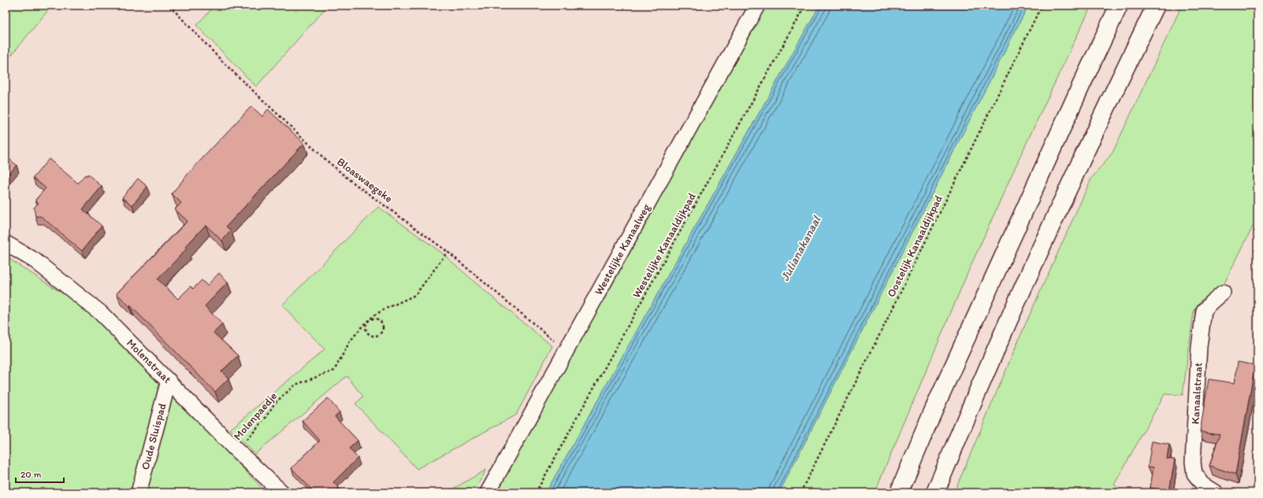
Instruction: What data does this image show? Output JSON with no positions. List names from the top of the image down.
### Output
{
  "streets": {
    "street": [
      "Westelijke Kanaalweg",
      "Molenstraat",
      "Kanaalstraat",
      "Oude Sluispad"
    ],
    "path": [
      "Bloaswaegske",
      "Westelijke Kanaaldijkpad",
      "Oostelijk Kanaaldijkpad",
      "Molenpaedje"
    ]
  },
  "crossings": [
    ["Bloaswaegske", "Westelijke Kanaalweg"],
    ["Bloaswaegske", "Molenpaedje"],
    ["Molenstraat", "Molenpaedje"],
    ["Molenstraat", "Oude Sluispad"]
  ],
  "water": ["Julianakanaal"],
  "scale_bar": "20 m"
}
